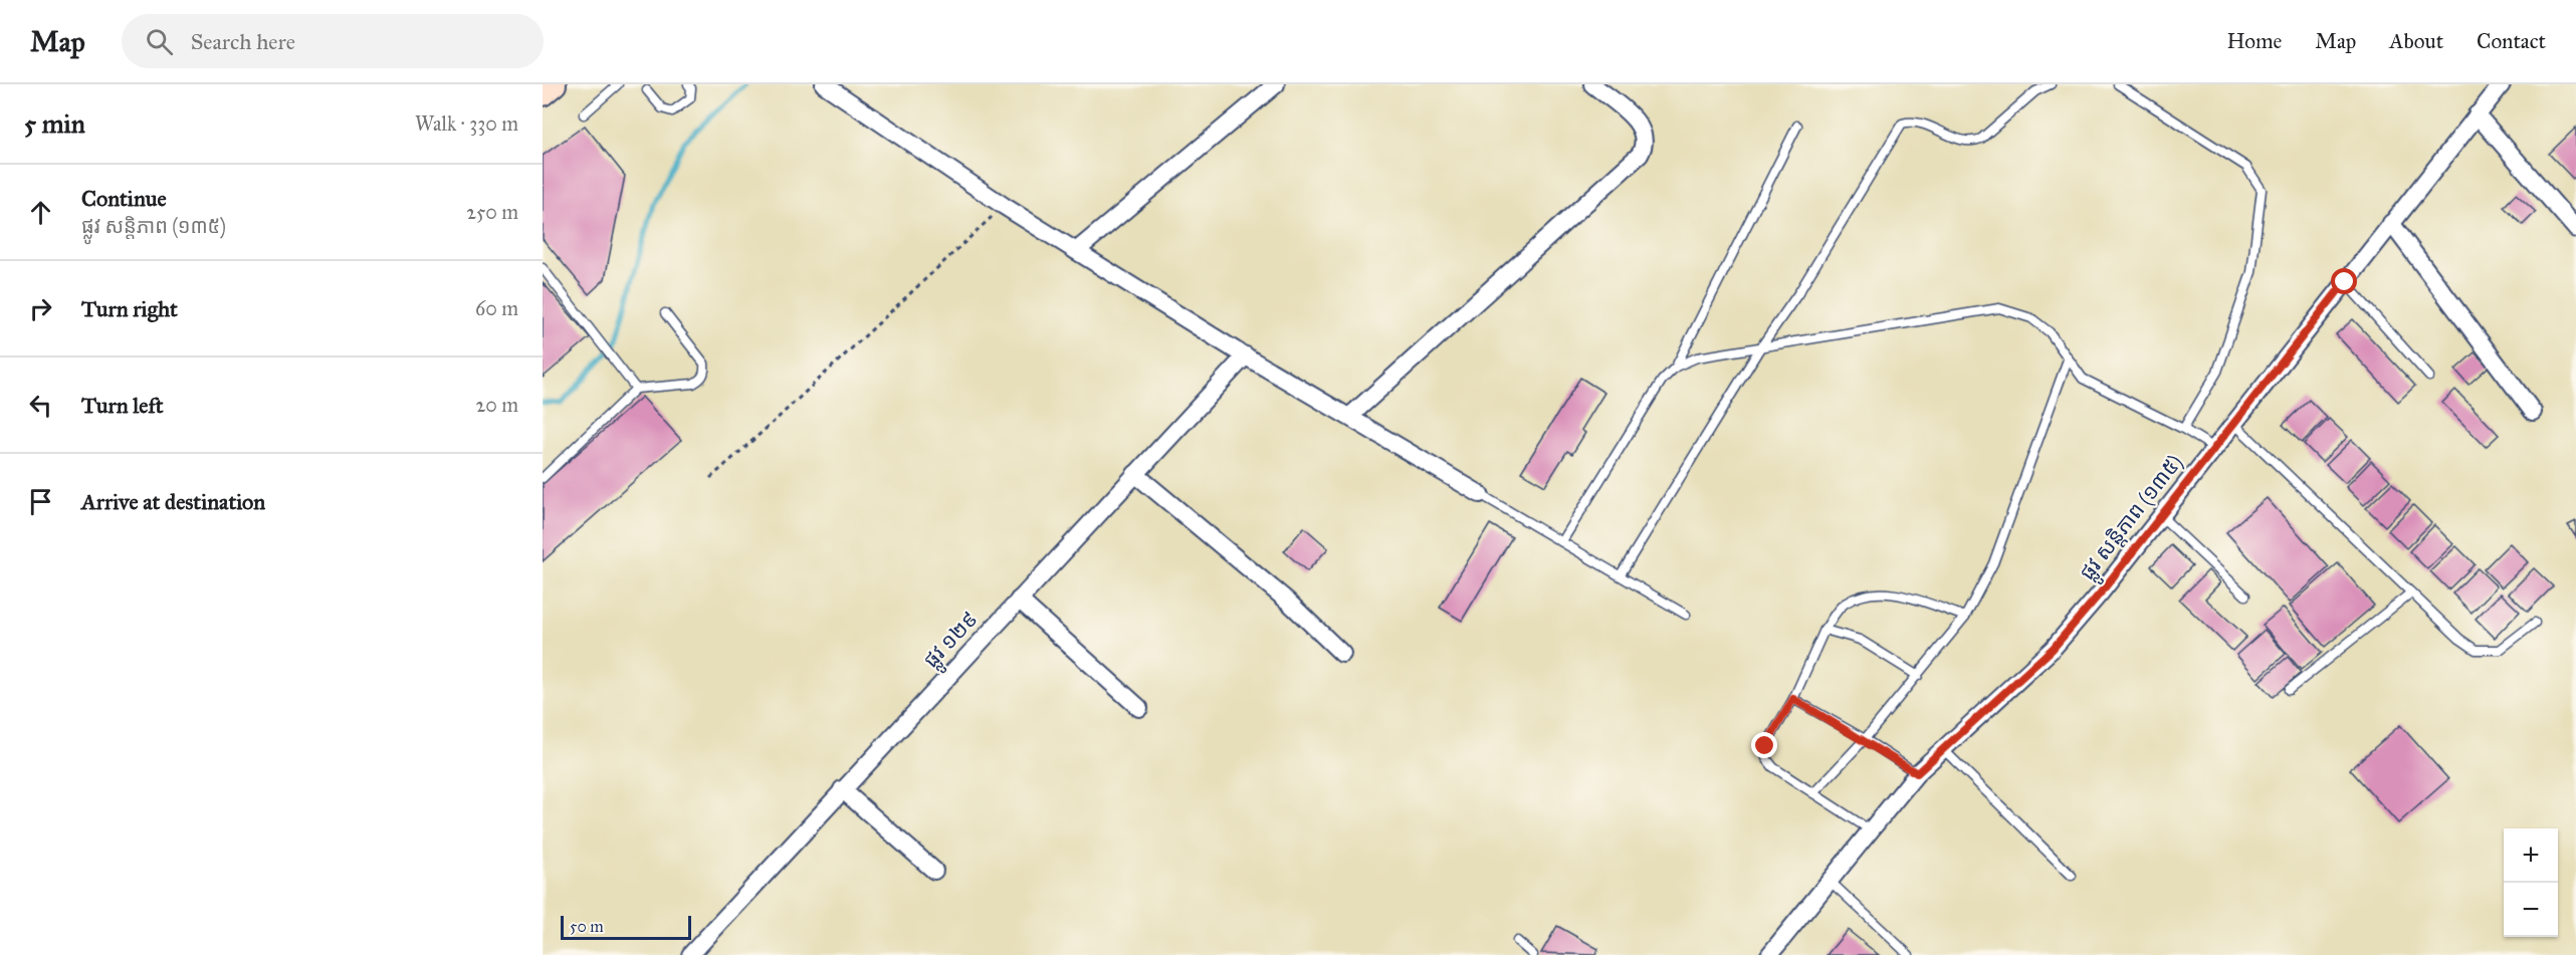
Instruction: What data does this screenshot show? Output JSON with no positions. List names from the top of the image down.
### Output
{
  "streets": {
    "street": ["ផ្លូវ សន្តិភាព (១៣៥)", "ផ្លូវ ១២៩"]
  },
  "scale_bar": "50 m",
  "page": {
    "header": "Map",
    "search": "Search here",
    "nav": [
      "Home",
      "Map",
      "About",
      "Contact"
    ],
    "heading": ["5 min", "Walk · 330 m"],
    "list": [
      ["Continue", "ផ្លូវ សន្តិភាព (១៣៥)", "250 m"],
      ["Turn right", "60 m"],
      ["Turn left", "20 m"],
      "Arrive at destination"
    ],
    "map_buttons": ["+", "−"],
    "scale": "50 m"
  }
}
